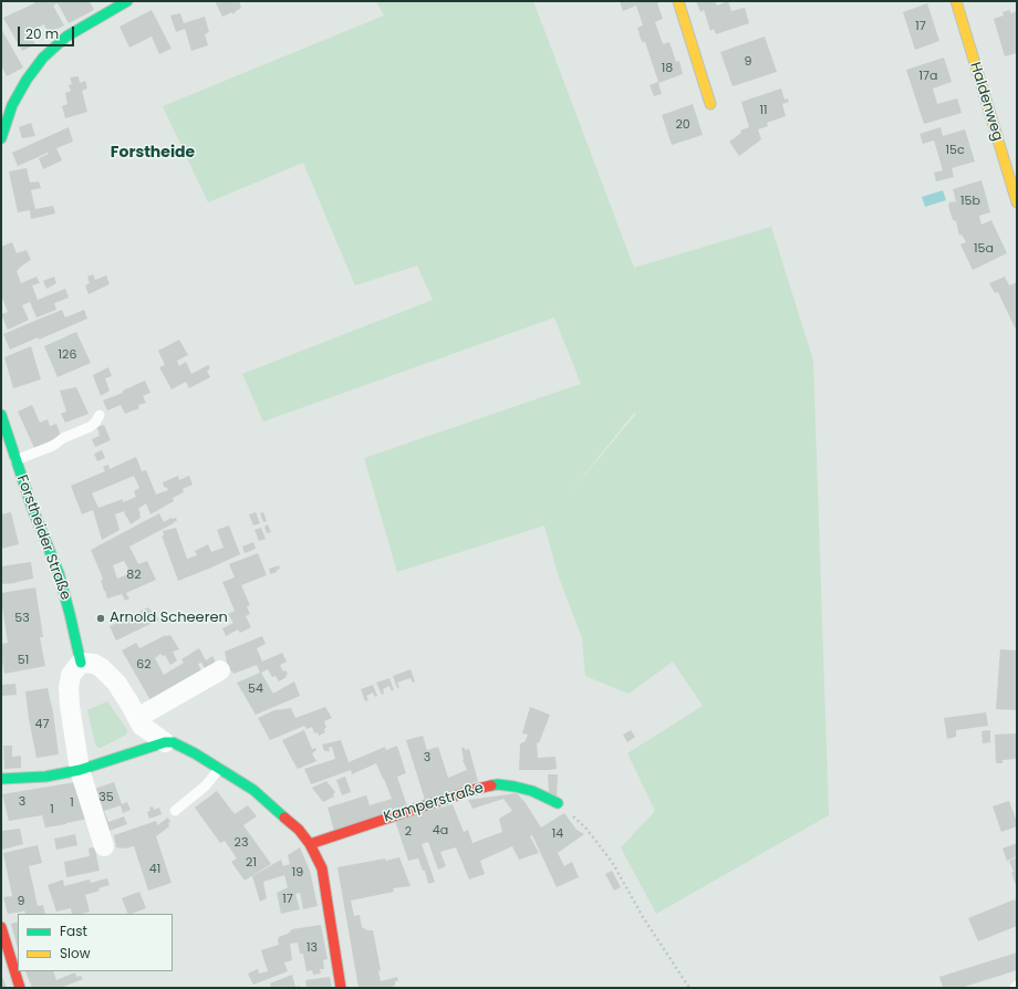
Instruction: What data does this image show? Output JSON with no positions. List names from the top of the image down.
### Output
{
  "streets": {
    "street": ["Haldenweg", "Forstheider Straße", "Kamperstraße"]
  },
  "districts": ["Forstheide"],
  "places": ["Arnold Scheeren"],
  "house_numbers": [
    "17",
    "9",
    "18",
    "17a",
    "11",
    "20",
    "15c",
    "15b",
    "15a",
    "126",
    "82",
    "53",
    "51",
    "62",
    "54",
    "47",
    "3",
    "35",
    "3",
    "1",
    "1",
    "4a",
    "2",
    "14",
    "23",
    "21",
    "41",
    "19",
    "17",
    "9",
    "13"
  ],
  "legend": ["Fast", "Slow"],
  "scale_bar": "20 m"
}
